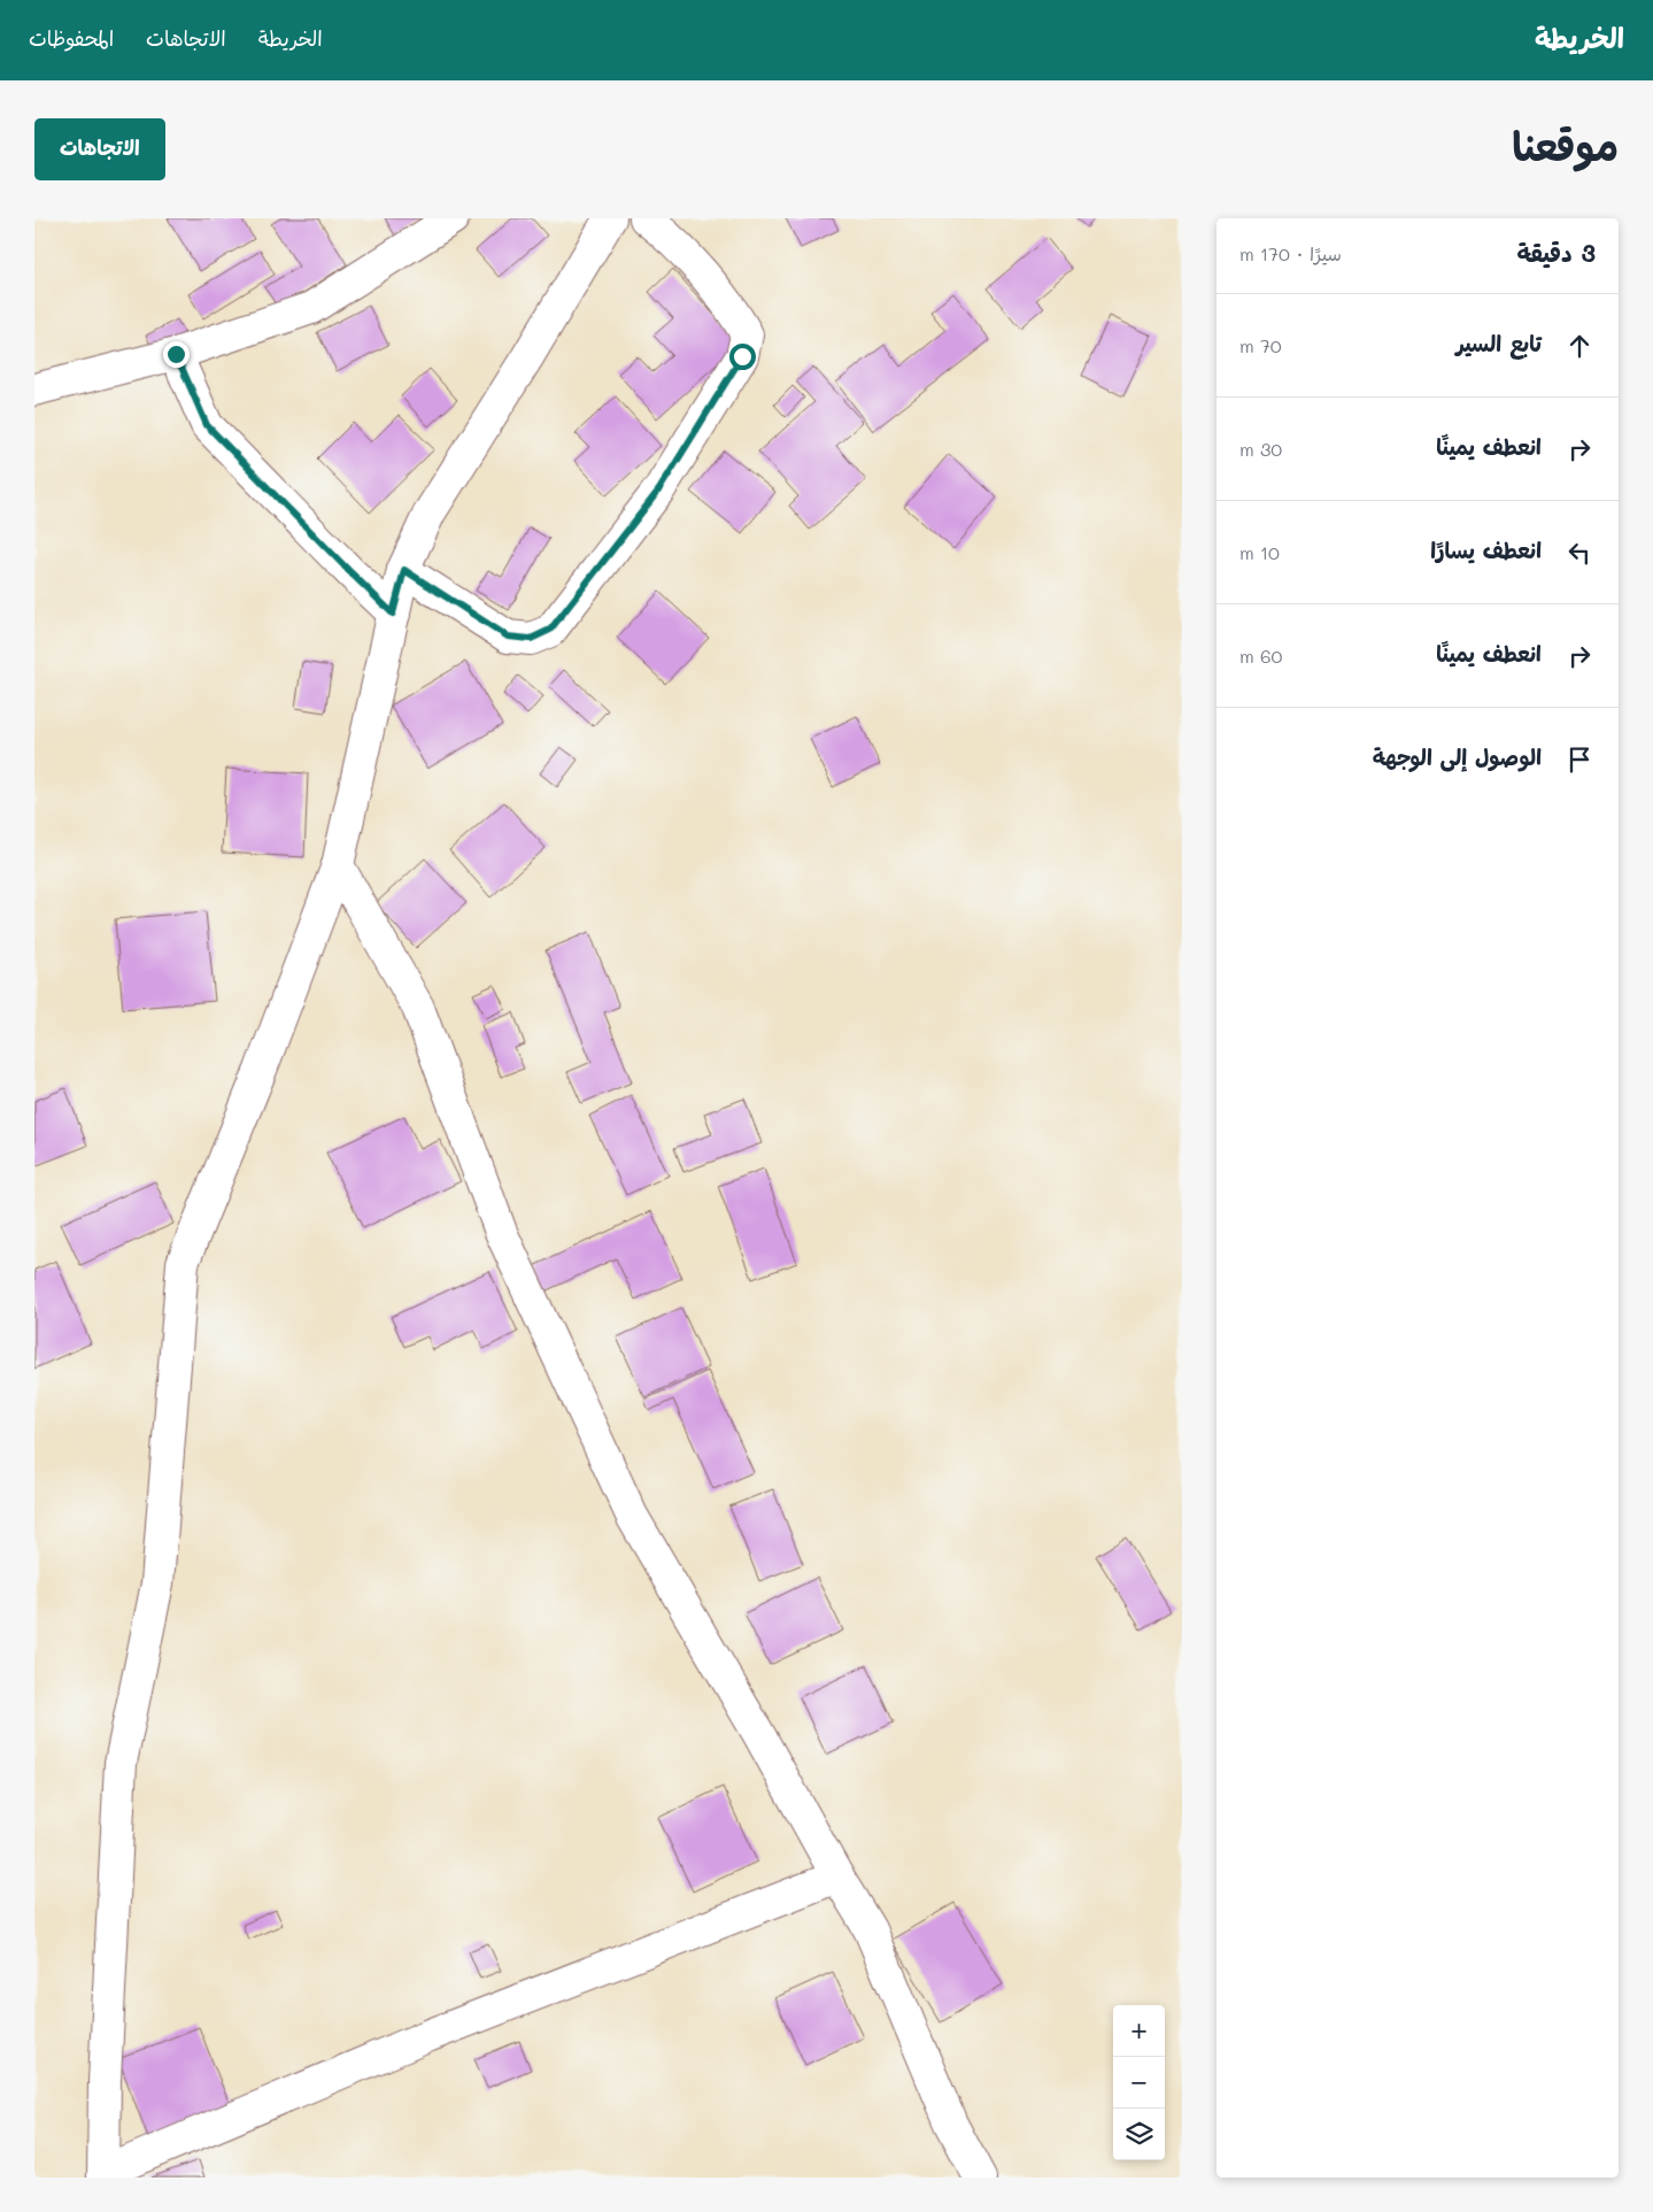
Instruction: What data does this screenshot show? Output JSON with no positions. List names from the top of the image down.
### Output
{
  "page": {
    "header": "الخريطة",
    "nav": ["الخريطة", "الاتجاهات", "المحفوظات"],
    "title": "موقعنا",
    "buttons": "الاتجاهات",
    "heading": ["3 دقيقة", "سيرًا · 170 m"],
    "list": [
      ["تابع السير", "70 m"],
      ["انعطف يمينًا", "30 m"],
      ["انعطف يسارًا", "10 m"],
      ["انعطف يمينًا", "60 m"],
      "الوصول إلى الوجهة"
    ],
    "map_buttons": ["+", "−"]
  }
}
